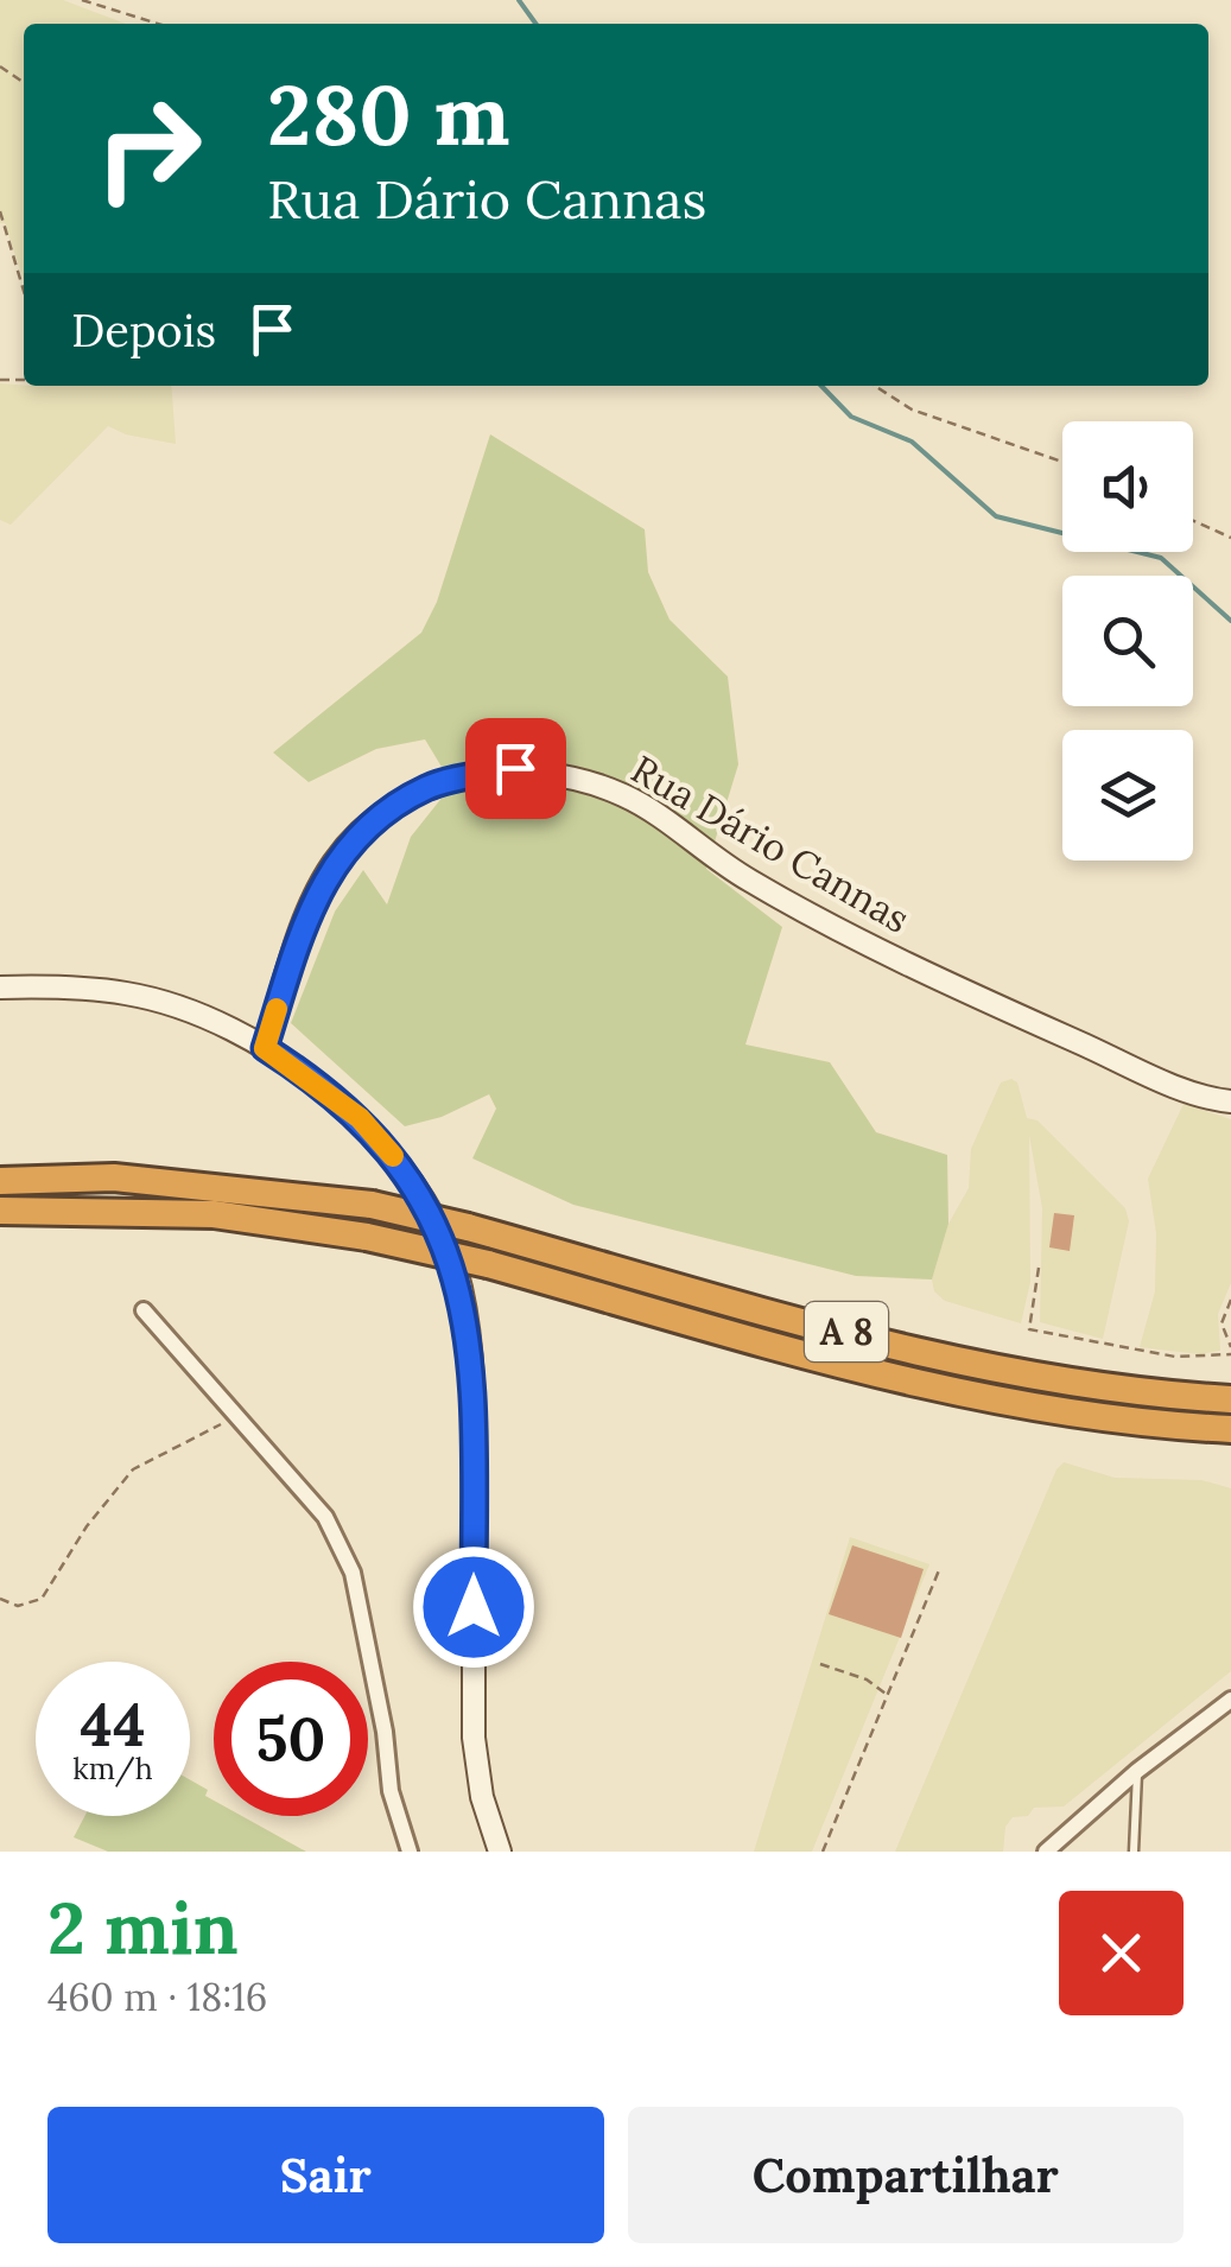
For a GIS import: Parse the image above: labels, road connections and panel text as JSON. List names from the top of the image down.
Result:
{
  "streets": {
    "highway": ["A 8"],
    "street": ["Rua Dário Cannas"]
  },
  "page": {
    "turn": ["280 m", "Rua Dário Cannas"],
    "then": "Depois",
    "speed": "44 km/h",
    "limit": "50",
    "heading": ["2 min", "460 m · 18:16"],
    "buttons": ["Sair", "Compartilhar"]
  }
}
